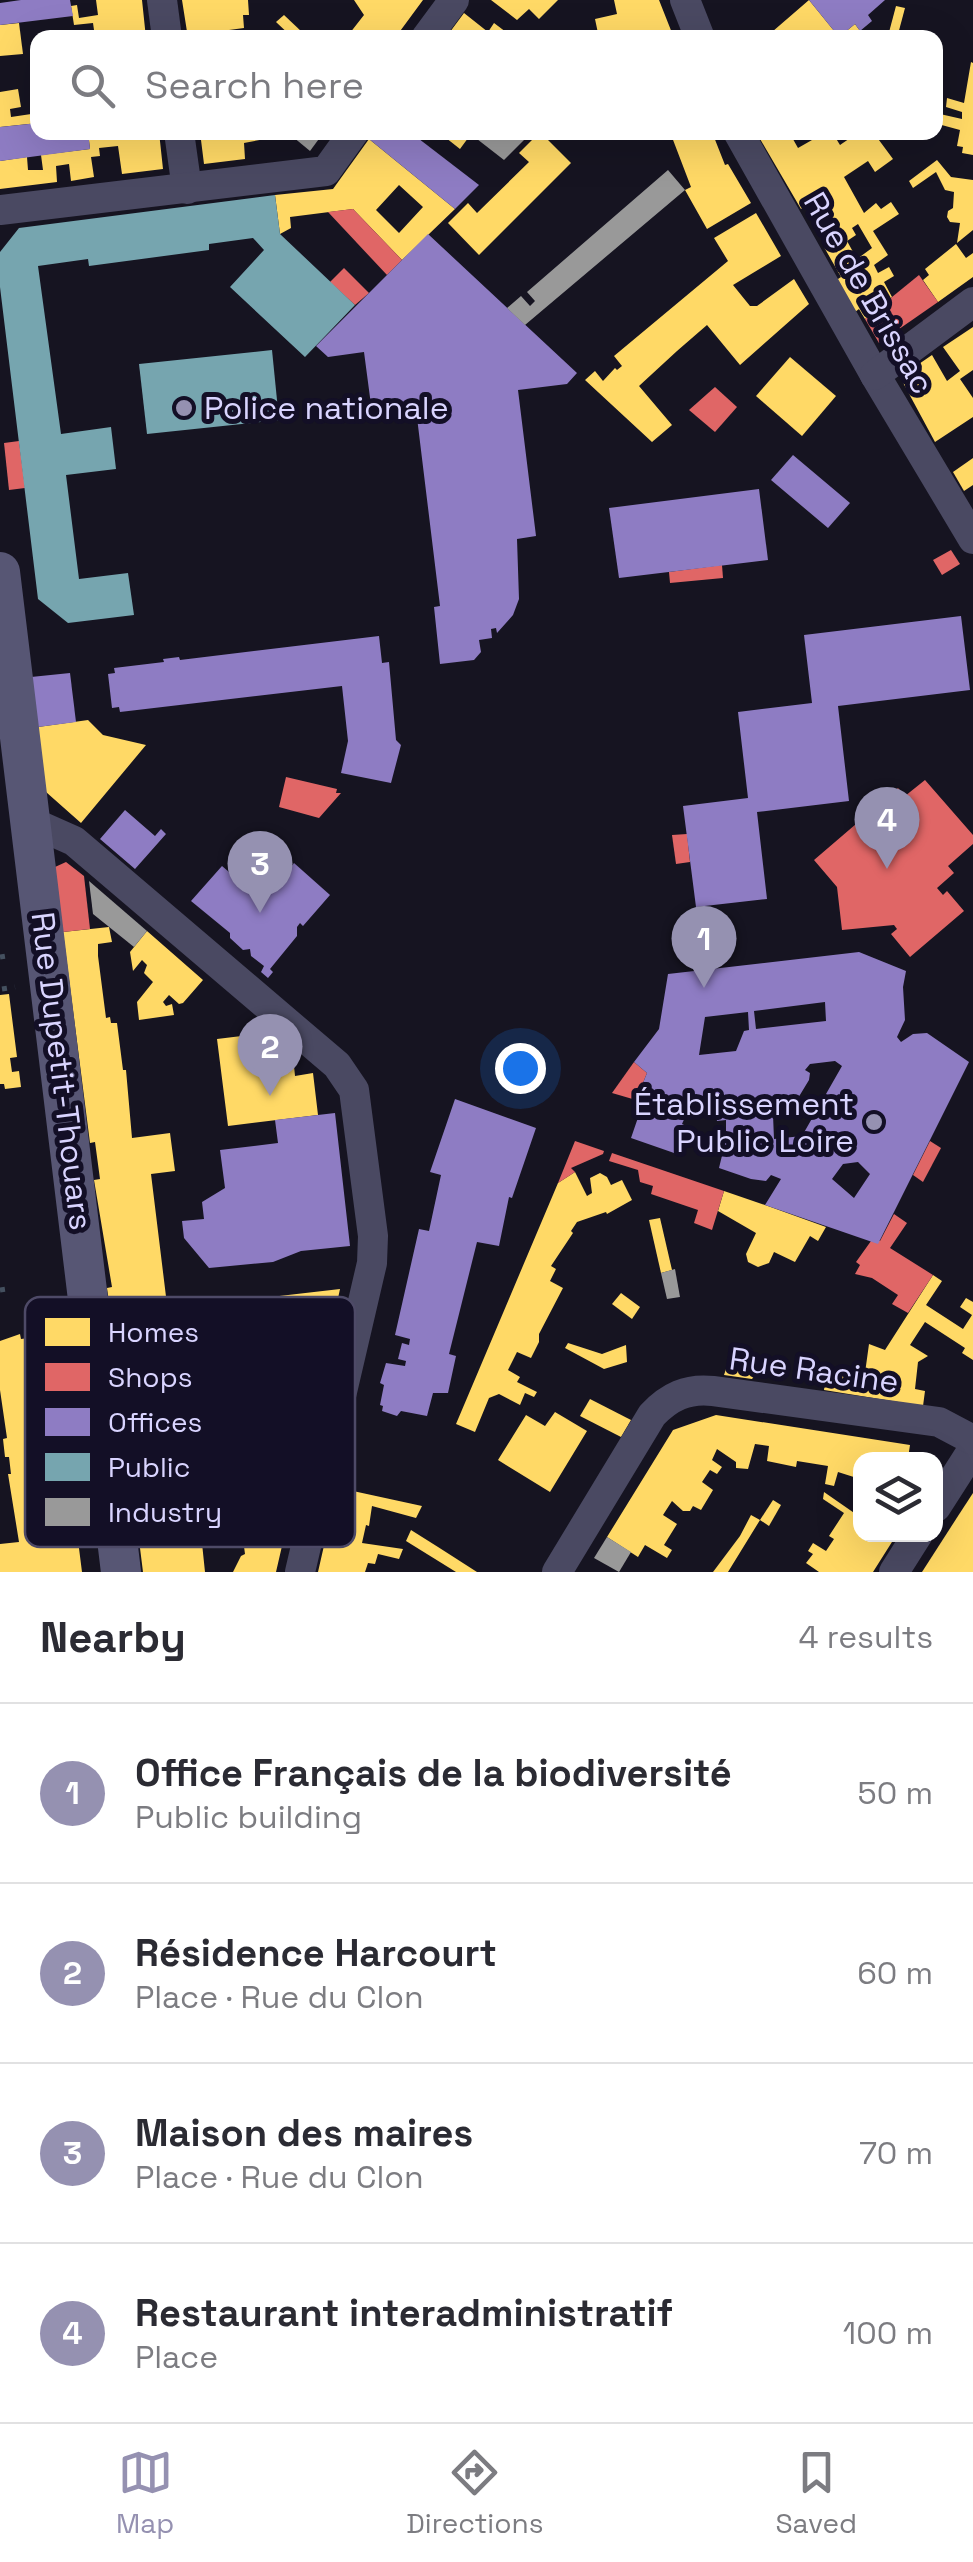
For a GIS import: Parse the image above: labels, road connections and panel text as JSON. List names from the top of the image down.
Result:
{
  "streets": {
    "street": ["Rue de Brissac", "Rue Dupetit-Thouars", "Rue Racine"]
  },
  "places": ["Police nationale", "Établissement Public Loire"],
  "legend": [
    "Homes",
    "Shops",
    "Offices",
    "Public",
    "Industry"
  ],
  "page": {
    "search": "Search here",
    "pins": [
      "4",
      "3",
      "1",
      "2"
    ],
    "heading": ["Nearby", "4 results"],
    "list": [
      {
        "mark": "1",
        "name": "Office Français de la biodiversité",
        "note": "Public building",
        "value": "50 m"
      },
      {
        "mark": "2",
        "name": "Résidence Harcourt",
        "note": "Place · Rue du Clon",
        "value": "60 m"
      },
      {
        "mark": "3",
        "name": "Maison des maires",
        "note": "Place · Rue du Clon",
        "value": "70 m"
      },
      {
        "mark": "4",
        "name": "Restaurant interadministratif",
        "note": "Place",
        "value": "100 m"
      }
    ],
    "nav": ["Map", "Directions", "Saved"]
  }
}
